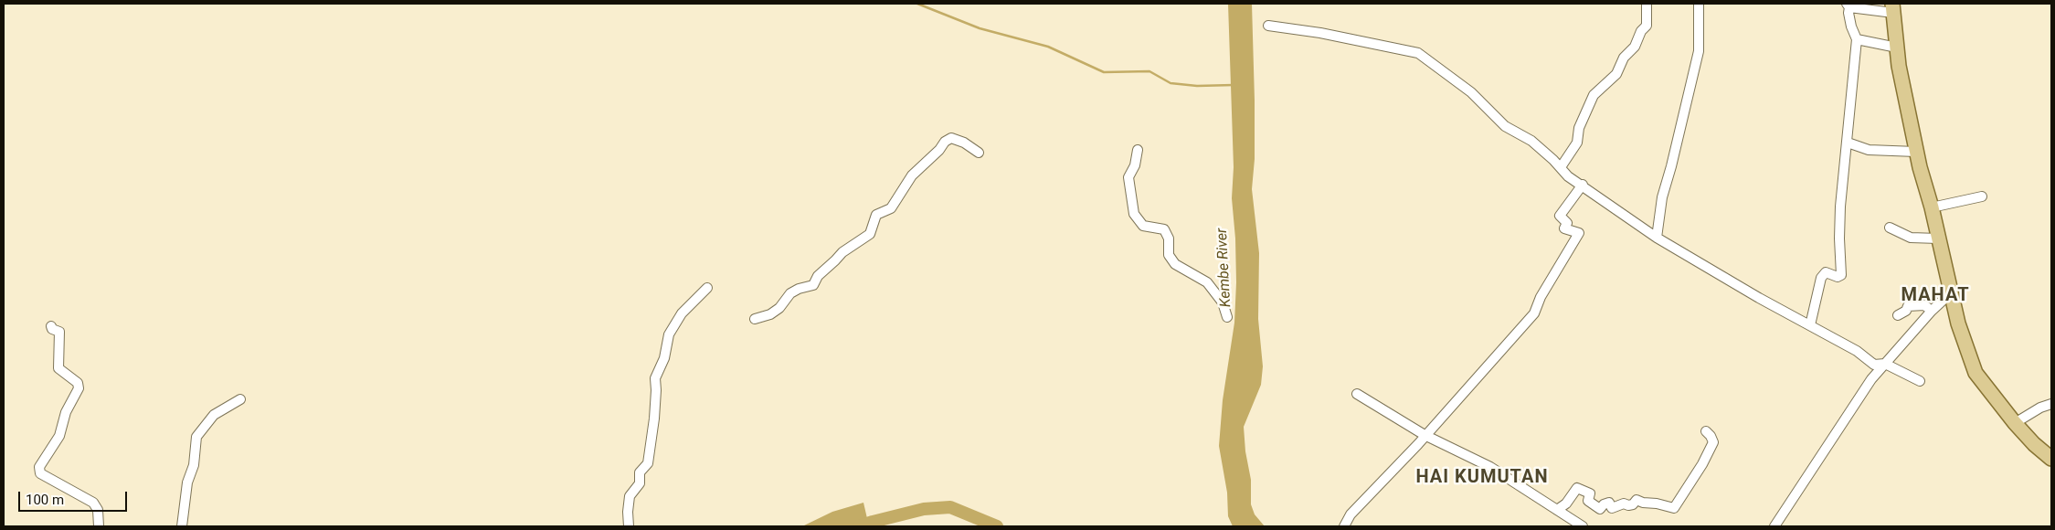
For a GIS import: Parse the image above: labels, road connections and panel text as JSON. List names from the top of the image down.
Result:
{
  "districts": ["MAHAT", "HAI KUMUTAN"],
  "water": ["Kembe River"],
  "scale_bar": "100 m"
}
